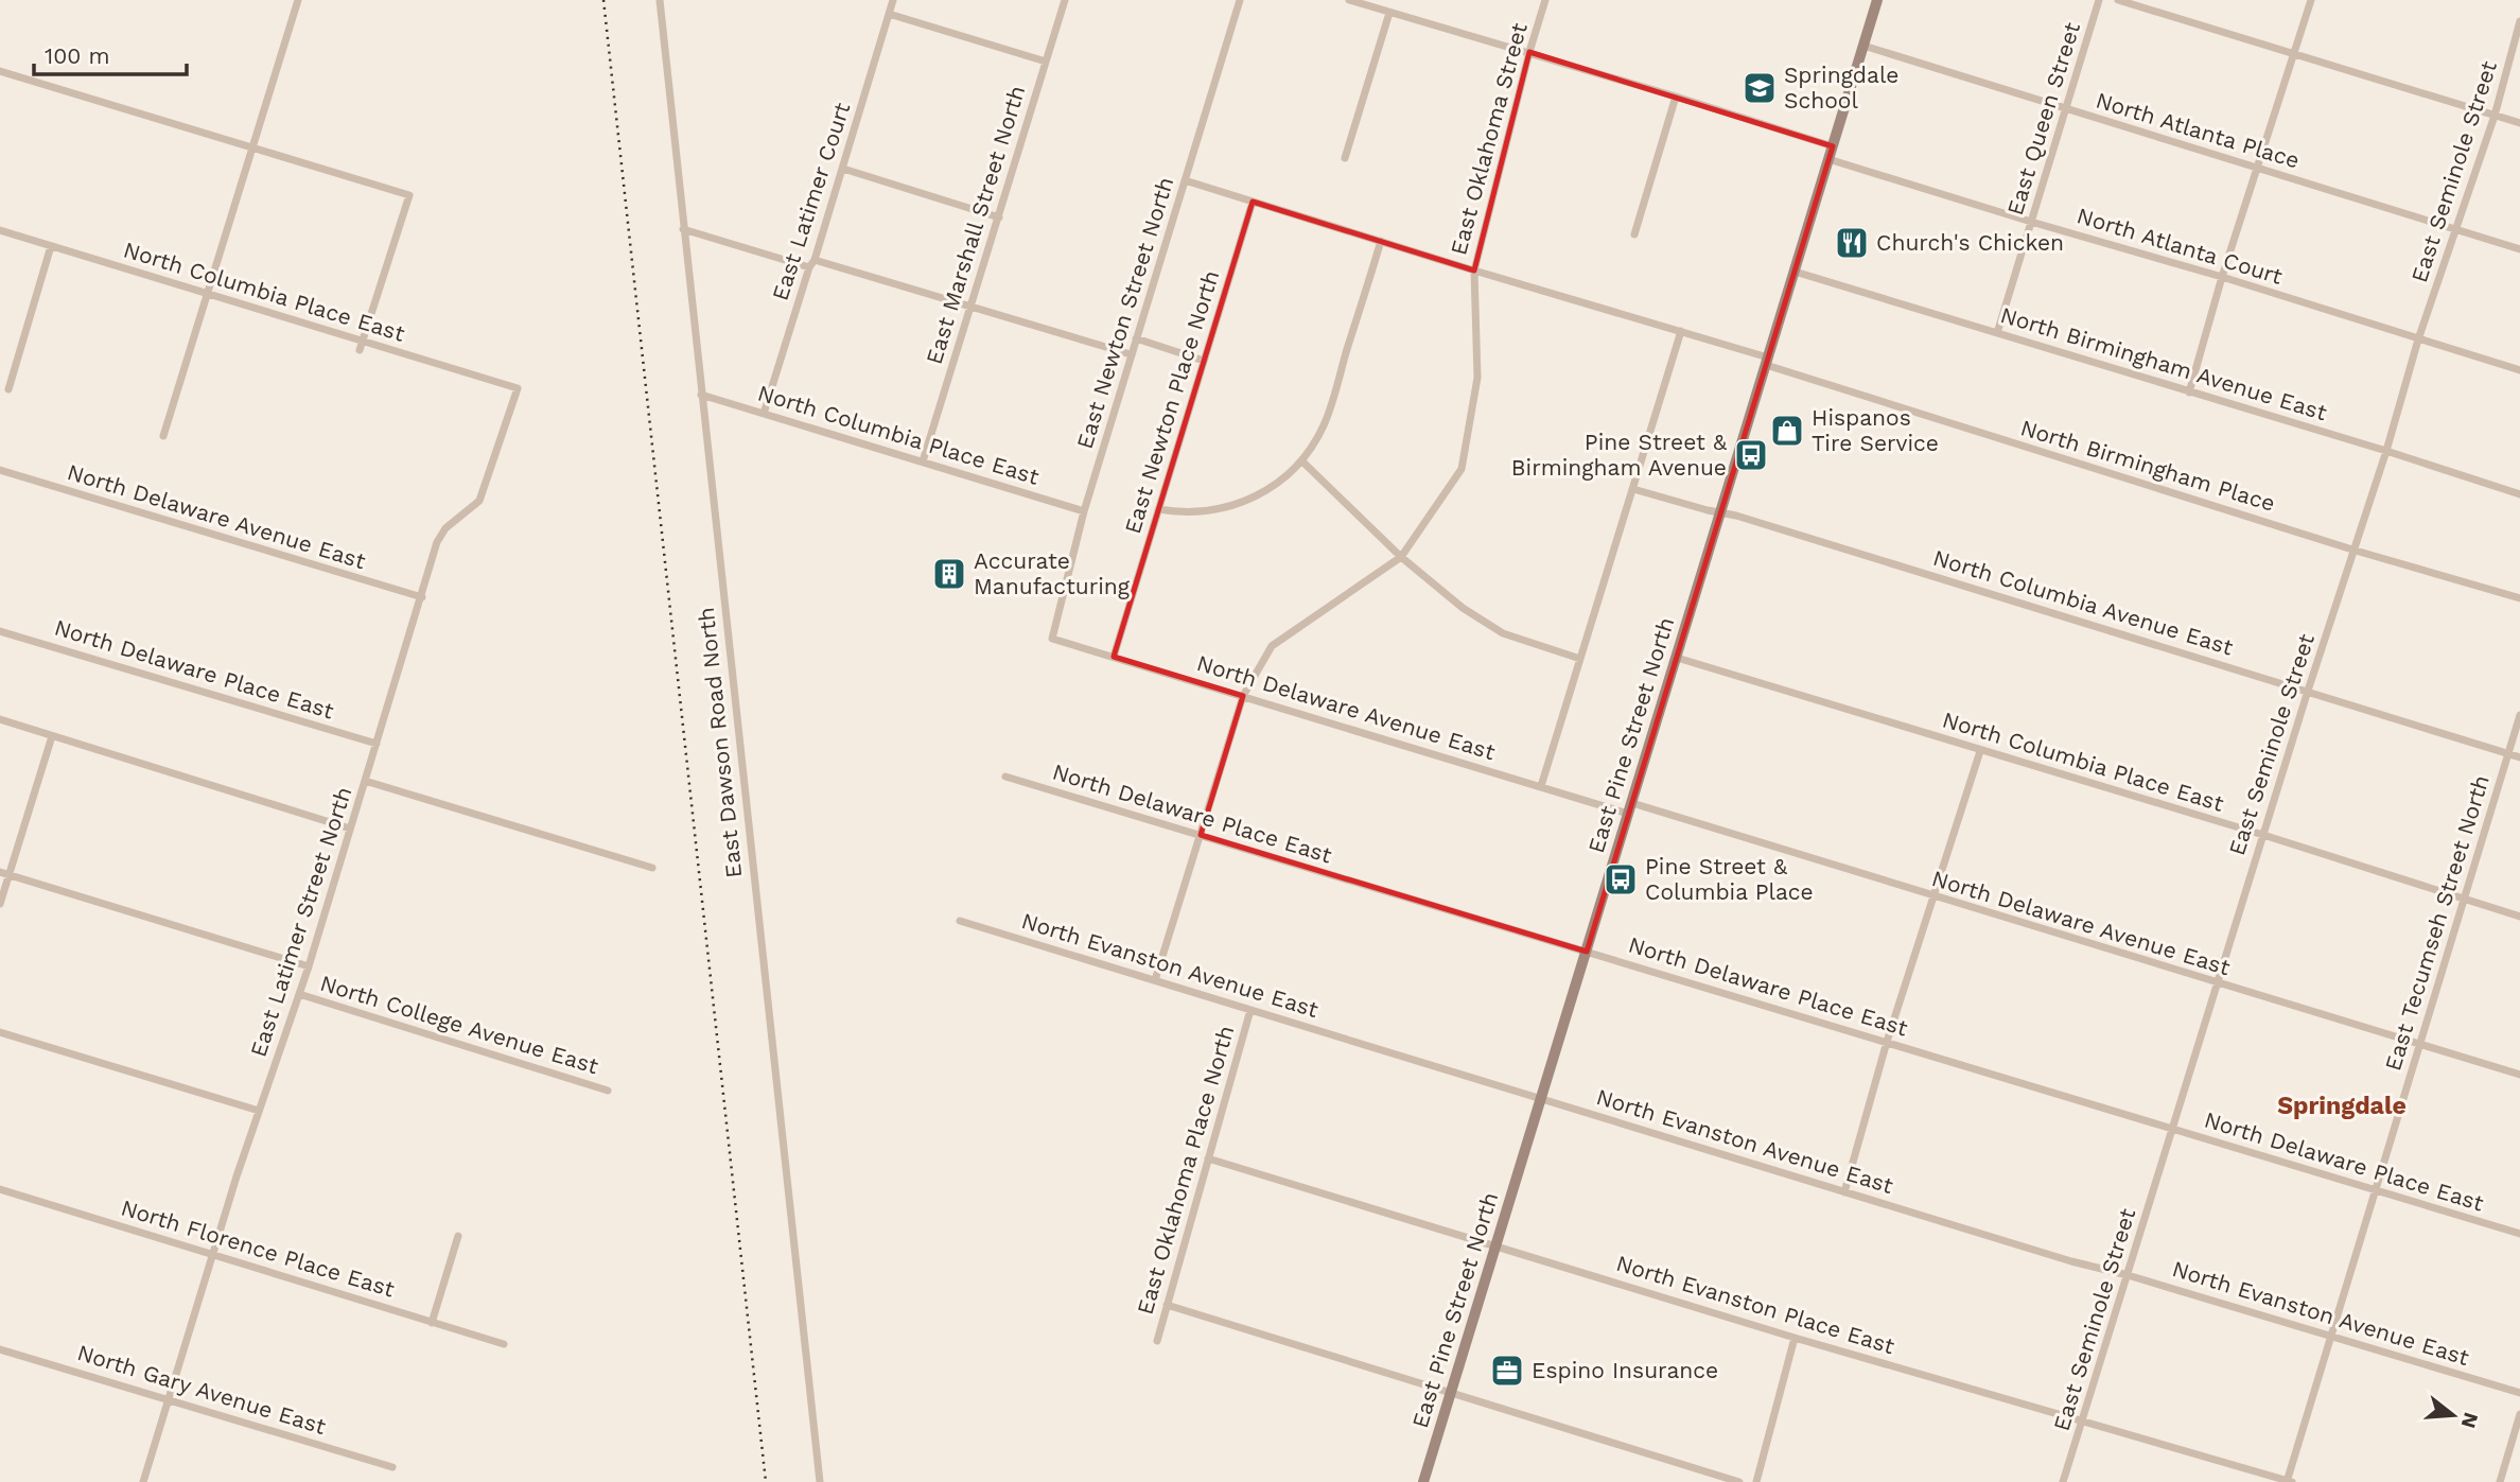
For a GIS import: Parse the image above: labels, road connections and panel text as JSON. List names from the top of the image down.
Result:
{
  "streets": {
    "main road": ["East Pine Street North"],
    "street": [
      "East Queen Street",
      "North Atlanta Place",
      "East Oklahoma Street",
      "East Seminole Street",
      "East Latimer Court",
      "East Marshall Street North",
      "North Atlanta Court",
      "North Columbia Place East",
      "East Newton Street North",
      "North Birmingham Avenue East",
      "East Newton Place North",
      "North Birmingham Place",
      "North Delaware Avenue East",
      "North Columbia Avenue East",
      "North Delaware Place East",
      "East Dawson Road North",
      "East Latimer Street North",
      "East Tecumseh Street North",
      "North Evanston Avenue East",
      "North College Avenue East",
      "East Oklahoma Place North",
      "North Florence Place East",
      "North Evanston Place East",
      "North Gary Avenue East"
    ]
  },
  "crossings": [
    ["East Queen Street", "North Atlanta Place"],
    ["East Queen Street", "North Atlanta Court"],
    ["East Queen Street", "North Birmingham Avenue East"],
    ["North Atlanta Place", "East Seminole Street"],
    ["North Atlanta Place", "East Pine Street North"],
    ["East Oklahoma Street", "North Birmingham Place"],
    ["East Oklahoma Street", "North Delaware Avenue East"],
    ["East Oklahoma Street", "North Delaware Place East"],
    ["East Oklahoma Street", "North Evanston Avenue East"],
    ["East Seminole Street", "North Atlanta Court"],
    ["East Seminole Street", "North Columbia Place East"],
    ["East Seminole Street", "North Birmingham Avenue East"],
    ["East Seminole Street", "North Birmingham Place"],
    ["East Seminole Street", "North Delaware Avenue East"],
    ["East Seminole Street", "North Columbia Avenue East"],
    ["East Seminole Street", "North Delaware Place East"],
    ["East Seminole Street", "North Evanston Avenue East"],
    ["East Seminole Street", "North Evanston Place East"],
    ["East Latimer Court", "North Columbia Place East"],
    ["East Marshall Street North", "North Columbia Place East"],
    ["North Atlanta Court", "East Pine Street North"],
    ["North Columbia Place East", "East Newton Street North"],
    ["North Columbia Place East", "East Pine Street North"],
    ["North Columbia Place East", "East Dawson Road North"],
    ["North Columbia Place East", "East Latimer Street North"],
    ["North Columbia Place East", "East Tecumseh Street North"],
    ["East Newton Street North", "North Birmingham Place"],
    ["East Newton Street North", "North Delaware Avenue East"],
    ["North Birmingham Avenue East", "East Pine Street North"],
    ["East Newton Place North", "North Birmingham Place"],
    ["East Newton Place North", "North Delaware Avenue East"],
    ["North Birmingham Place", "East Pine Street North"],
    ["North Delaware Avenue East", "East Pine Street North"],
    ["North Delaware Avenue East", "East Latimer Street North"],
    ["North Delaware Avenue East", "East Tecumseh Street North"],
    ["North Columbia Avenue East", "East Pine Street North"],
    ["North Columbia Avenue East", "East Tecumseh Street North"],
    ["North Delaware Place East", "East Pine Street North"],
    ["North Delaware Place East", "East Latimer Street North"],
    ["North Delaware Place East", "East Tecumseh Street North"],
    ["East Pine Street North", "North Evanston Avenue East"],
    ["East Pine Street North", "North Evanston Place East"],
    ["East Latimer Street North", "North College Avenue East"],
    ["East Latimer Street North", "North Florence Place East"],
    ["East Latimer Street North", "North Gary Avenue East"],
    ["East Tecumseh Street North", "North Evanston Avenue East"],
    ["East Tecumseh Street North", "North Evanston Place East"],
    ["North Evanston Avenue East", "East Oklahoma Place North"],
    ["East Oklahoma Place North", "North Evanston Place East"]
  ],
  "districts": ["Springdale"],
  "places": {
    "school or university": ["Springdale School"],
    "restaurant": ["Church's Chicken"],
    "shop": ["Hispanos Tire Service"],
    "bus stop": ["Pine Street & Birmingham Avenue", "Pine Street & Columbia Place"],
    "building": ["Accurate Manufacturing"],
    "office": ["Espino Insurance"]
  },
  "scale_bar": "100 m",
  "north": "right"
}
